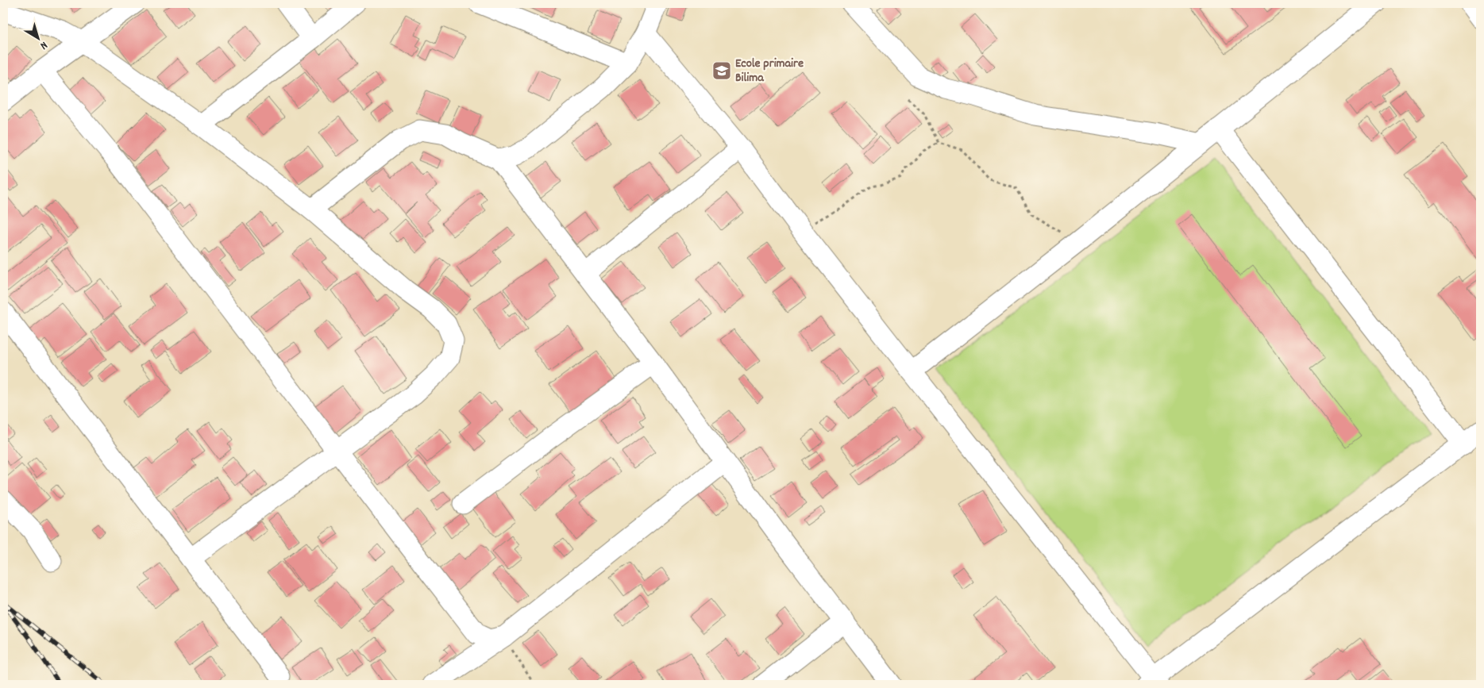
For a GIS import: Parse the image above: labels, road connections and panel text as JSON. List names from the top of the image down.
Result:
{
  "places": {
    "school or university": ["Ecole primaire Bilima"]
  },
  "north": "bottom right"
}
